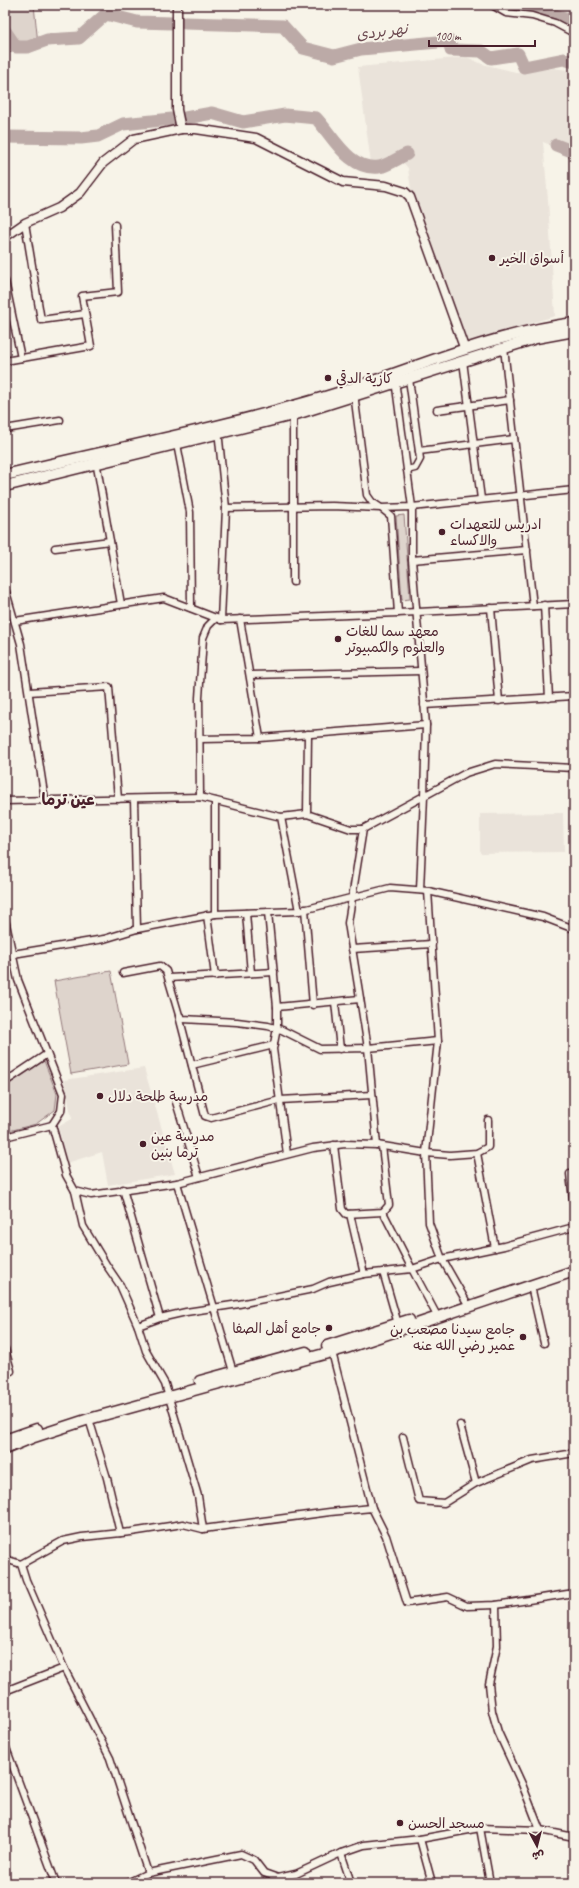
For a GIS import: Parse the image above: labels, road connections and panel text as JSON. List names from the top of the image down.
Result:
{
  "districts": ["عين ترما"],
  "water": ["نهر بردى"],
  "places": [
    "أسواق الخير",
    "كازية الدقي",
    "ادريس للتعهدات والاكساء",
    "معهد سما للغات والعلوم والكمبيوتر",
    "مدرسة طلحة دلال",
    "مدرسة عين ترما بنين",
    "جامع أهل الصفا",
    "جامع سيدنا مصعب بن عمير رضي الله عنه",
    "مسجد الحسن"
  ],
  "scale_bar": "100 m",
  "north": "bottom"
}
